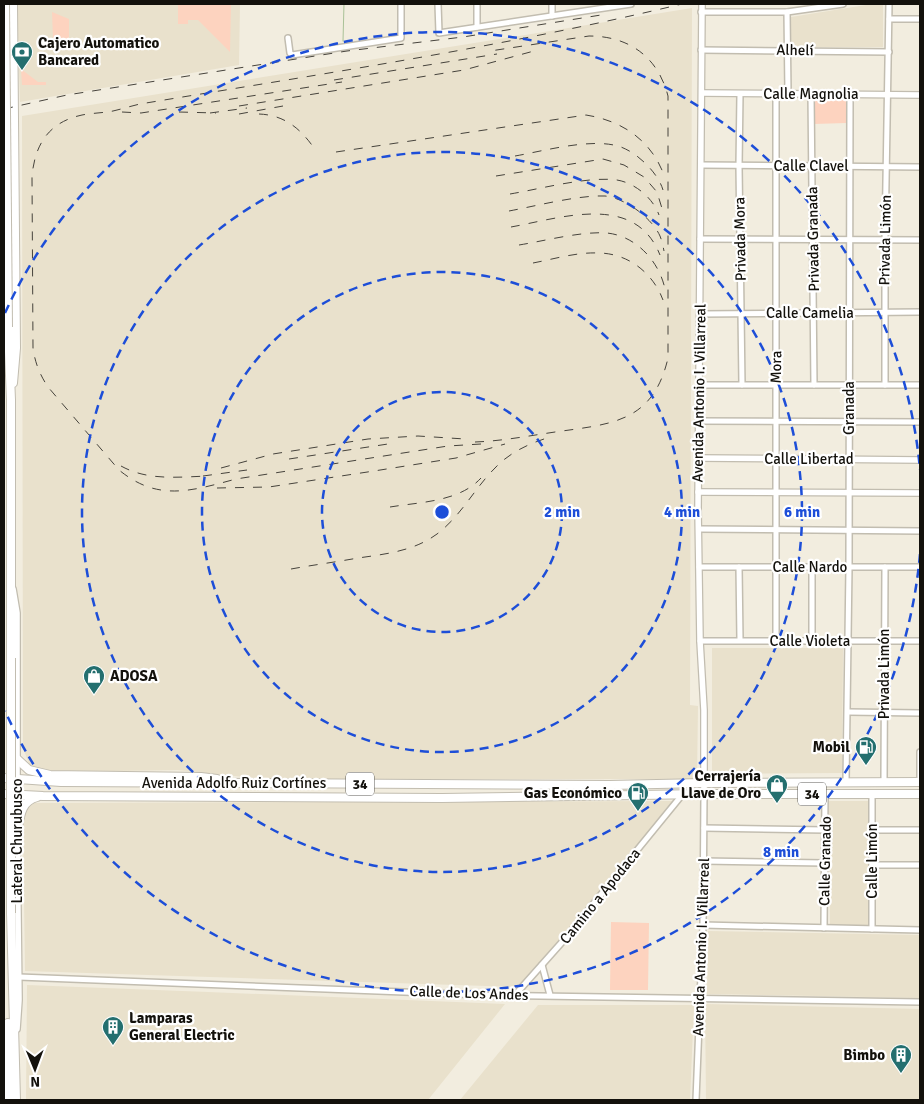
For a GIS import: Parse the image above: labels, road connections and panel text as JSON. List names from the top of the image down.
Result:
{
  "streets": {
    "main road": ["Avenida Adolfo Ruiz Cortínes", "34"],
    "street": [
      "Alhelí",
      "Calle Magnolia",
      "Calle Clavel",
      "Privada Mora",
      "Privada Granada",
      "Privada Limón",
      "Calle Camelia",
      "Mora",
      "Avenida Antonio I. Villarreal",
      "Granada",
      "Calle Libertad",
      "Calle Nardo",
      "Calle Violeta",
      "Lateral Churubusco",
      "Calle Granado",
      "Calle Limón",
      "Camino a Apodaca",
      "Calle de Los Andes"
    ]
  },
  "crossings": [
    ["Alhelí", "Privada Limón"],
    ["Alhelí", "Avenida Antonio I. Villarreal"],
    ["Calle Magnolia", "Privada Mora"],
    ["Calle Magnolia", "Privada Granada"],
    ["Calle Magnolia", "Privada Limón"],
    ["Calle Magnolia", "Mora"],
    ["Calle Magnolia", "Avenida Antonio I. Villarreal"],
    ["Calle Magnolia", "Granada"],
    ["Calle Clavel", "Privada Mora"],
    ["Calle Clavel", "Privada Granada"],
    ["Calle Clavel", "Privada Limón"],
    ["Calle Clavel", "Mora"],
    ["Calle Clavel", "Avenida Antonio I. Villarreal"],
    ["Calle Clavel", "Granada"],
    ["Privada Mora", "Calle Camelia"],
    ["Privada Granada", "Calle Camelia"],
    ["Privada Limón", "Calle Camelia"],
    ["Privada Limón", "Calle Nardo"],
    ["Privada Limón", "Calle Violeta"],
    ["Privada Limón", "34"],
    ["Calle Camelia", "Mora"],
    ["Calle Camelia", "Avenida Antonio I. Villarreal"],
    ["Calle Camelia", "Granada"],
    ["Mora", "Calle Libertad"],
    ["Mora", "Calle Nardo"],
    ["Mora", "Calle Violeta"],
    ["Avenida Antonio I. Villarreal", "Calle Libertad"],
    ["Avenida Antonio I. Villarreal", "Calle Nardo"],
    ["Avenida Antonio I. Villarreal", "Calle Violeta"],
    ["Avenida Antonio I. Villarreal", "Avenida Adolfo Ruiz Cortínes"],
    ["Avenida Antonio I. Villarreal", "34"],
    ["Avenida Antonio I. Villarreal", "Calle de Los Andes"],
    ["Granada", "Calle Libertad"],
    ["Granada", "Calle Nardo"],
    ["Granada", "Calle Violeta"],
    ["Granada", "34"],
    ["Avenida Adolfo Ruiz Cortínes", "34"],
    ["Avenida Adolfo Ruiz Cortínes", "Lateral Churubusco"],
    ["Avenida Adolfo Ruiz Cortínes", "Camino a Apodaca"],
    ["34", "Calle Granado"],
    ["34", "Calle Limón"],
    ["34", "Camino a Apodaca"],
    ["Lateral Churubusco", "Calle de Los Andes"],
    ["Camino a Apodaca", "Calle de Los Andes"]
  ],
  "places": {
    "bank": ["Cajero Automatico Bancared"],
    "shop": ["ADOSA", "Cerrajería Llave de Oro"],
    "fuel station": ["Mobil", "Gas Económico"],
    "building": ["Lamparas General Electric", "Bimbo"]
  },
  "north": "bottom",
  "rings": [
    "2 min",
    "4 min",
    "6 min",
    "8 min"
  ]
}
